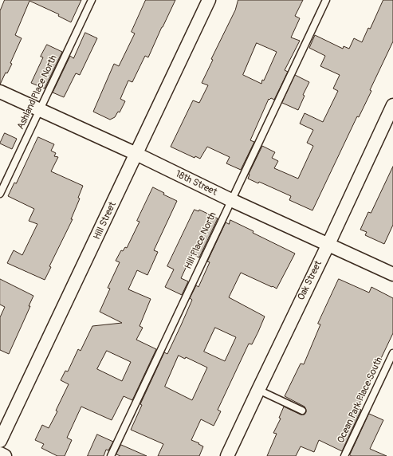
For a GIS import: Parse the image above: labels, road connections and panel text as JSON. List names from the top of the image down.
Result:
{
  "streets": {
    "street": ["18th Street", "Hill Street", "Oak Street"],
    "lane": ["Ashland Place North", "Hill Place North", "Ocean Park Place South"]
  },
  "crossings": [
    ["Ashland Place North", "18th Street"],
    ["18th Street", "Hill Street"],
    ["18th Street", "Hill Place North"],
    ["18th Street", "Oak Street"]
  ]
}
